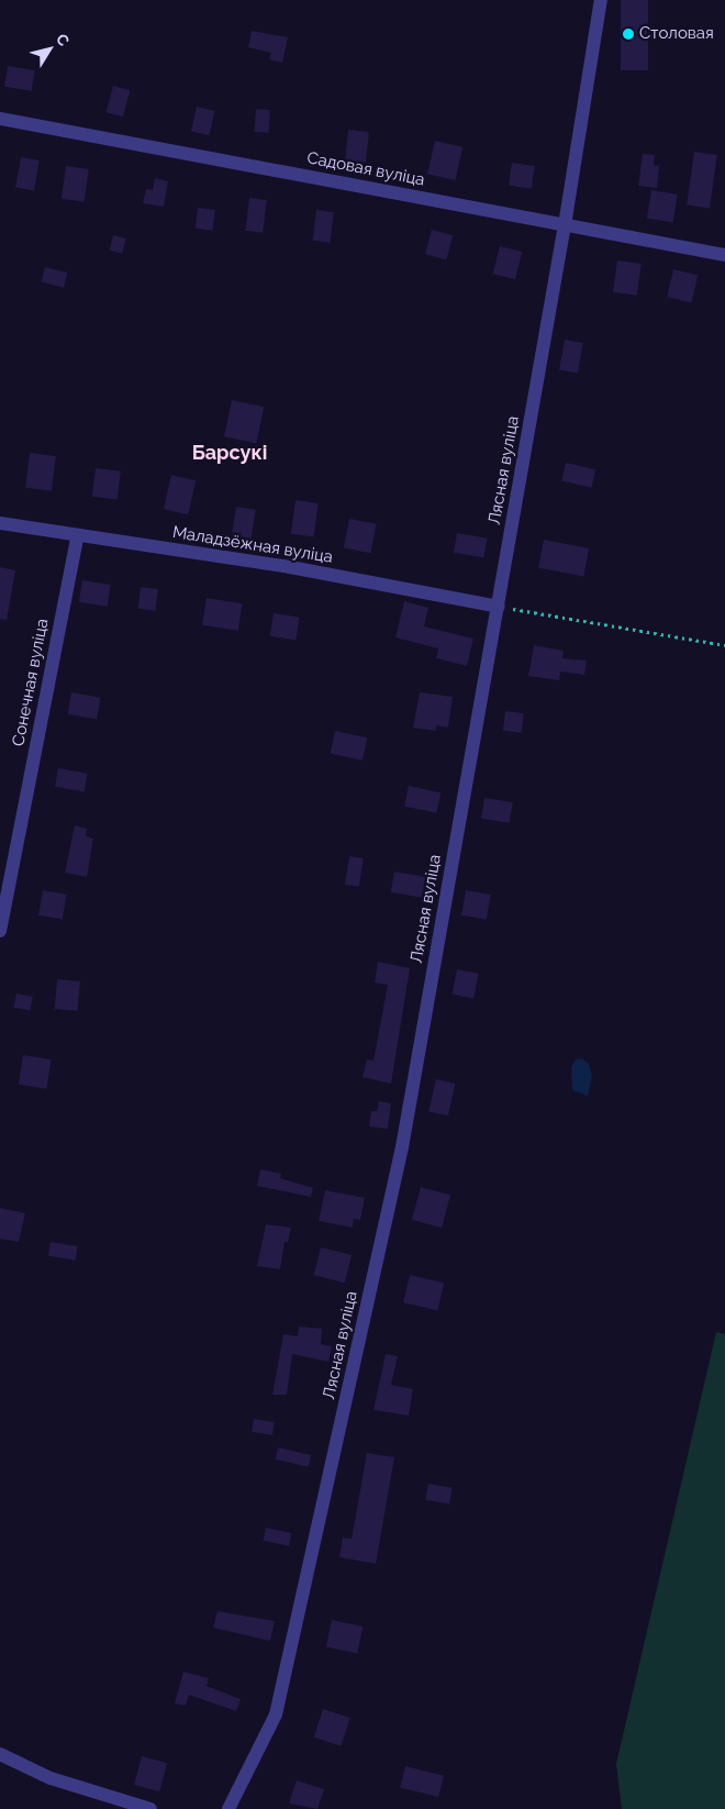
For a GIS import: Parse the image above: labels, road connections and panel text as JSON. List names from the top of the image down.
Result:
{
  "streets": {
    "street": [
      "Садовая вуліца",
      "Лясная вуліца",
      "Маладзёжная вуліца",
      "Сонечная вуліца"
    ]
  },
  "crossings": [
    ["Садовая вуліца", "Лясная вуліца"],
    ["Лясная вуліца", "Маладзёжная вуліца"],
    ["Маладзёжная вуліца", "Сонечная вуліца"]
  ],
  "districts": ["Барсукі"],
  "places": ["Столовая"],
  "north": "top right"
}
